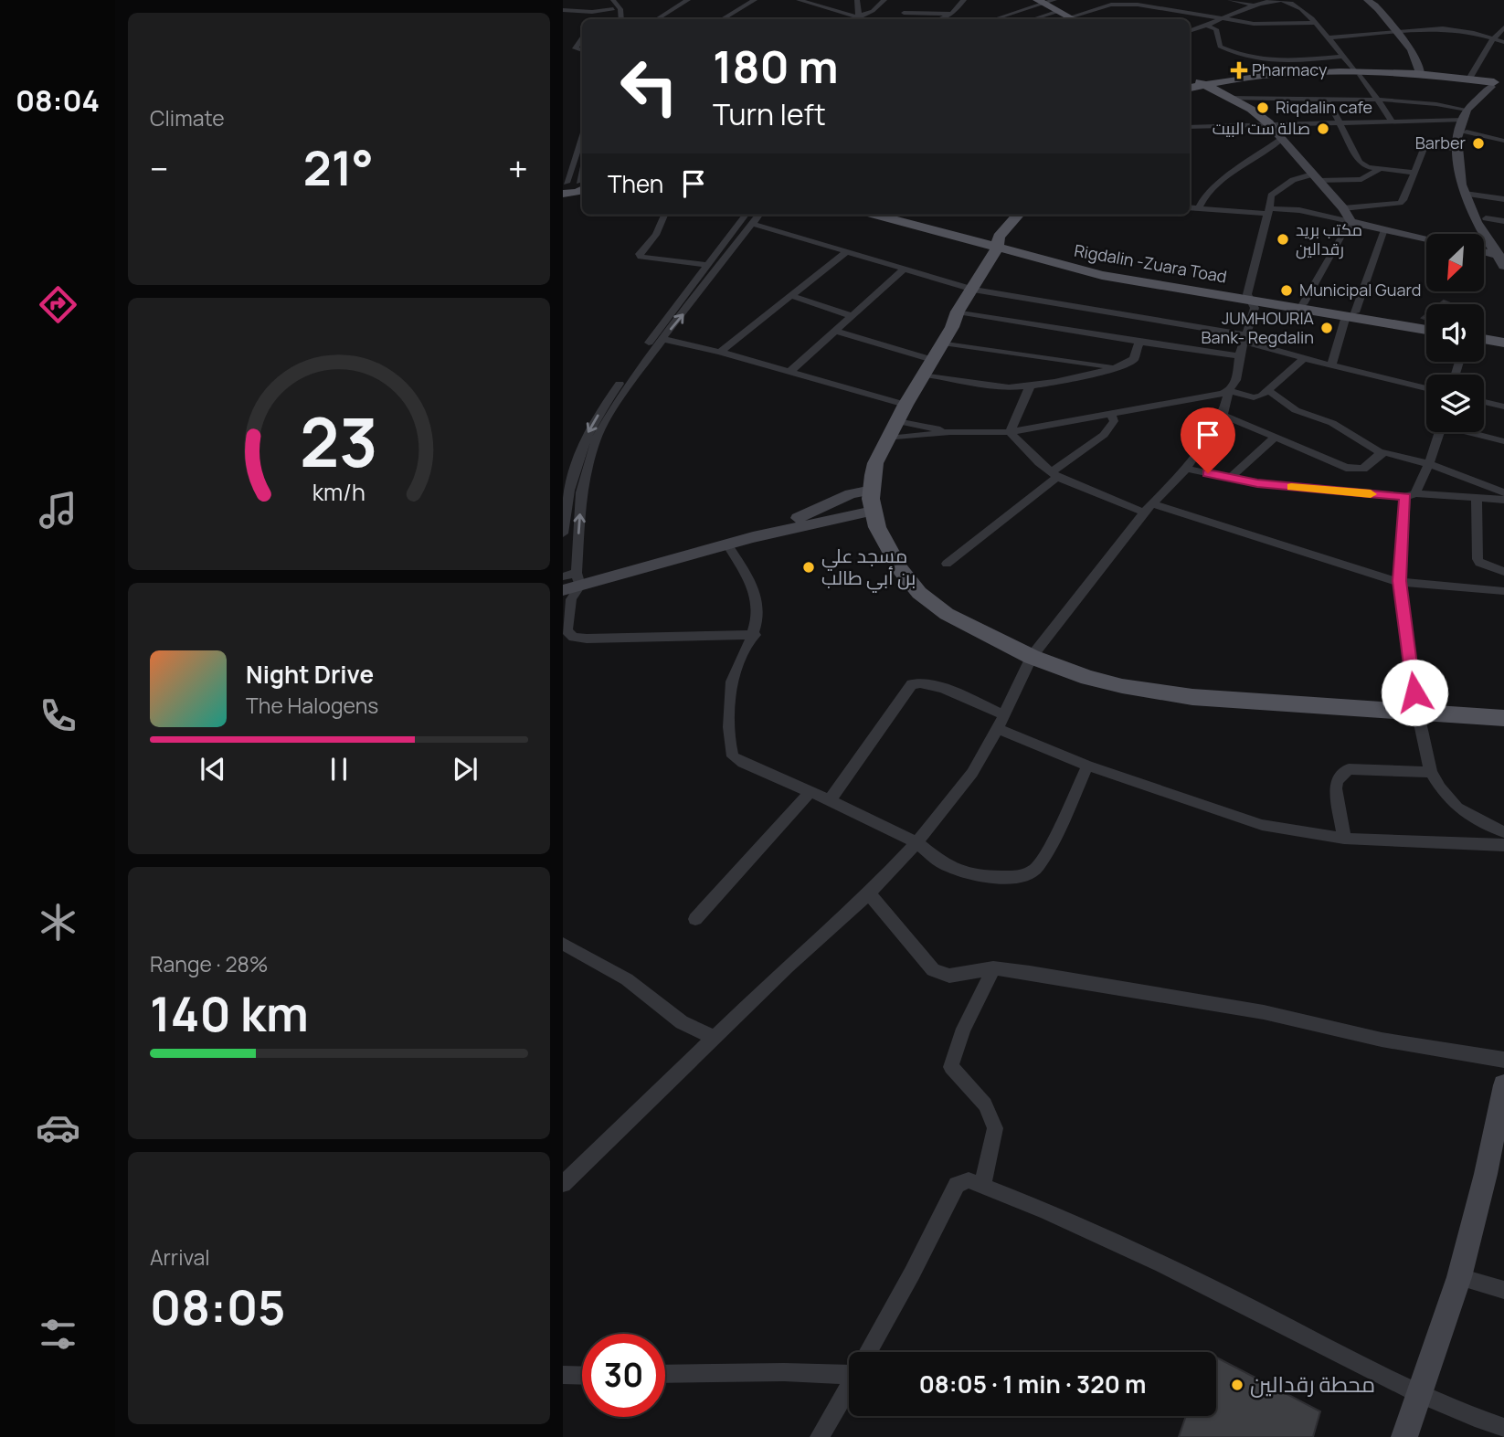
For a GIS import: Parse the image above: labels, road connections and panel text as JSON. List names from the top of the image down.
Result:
{
  "streets": {
    "main road": ["Rigdalin -Zuara Toad"]
  },
  "places": {
    "health": ["Pharmacy"],
    "other": [
      "Riqdalin cafe",
      "صالة ست البيت",
      "Barber",
      "مكتب بريد رقدالين",
      "Municipal Guard",
      "JUMHOURIA Bank- Regdalin",
      "مسجد علي بن أبي طالب",
      "محطة رقدالين"
    ]
  },
  "north": "bottom left",
  "page": {
    "tabs": "08:04",
    "tile": [
      "Climate",
      ["Range · 28%", "140 km"],
      ["Arrival", "08:05"]
    ],
    "turn": ["180 m", "Turn left"],
    "heat": ["−", "21°", "+"],
    "then": "Then",
    "song": ["Night Drive", "The Halogens"],
    "limit": "30",
    "trip": "08:05 · 1 min · 320 m",
    "gauge": ["23", "km/h"]
  }
}
